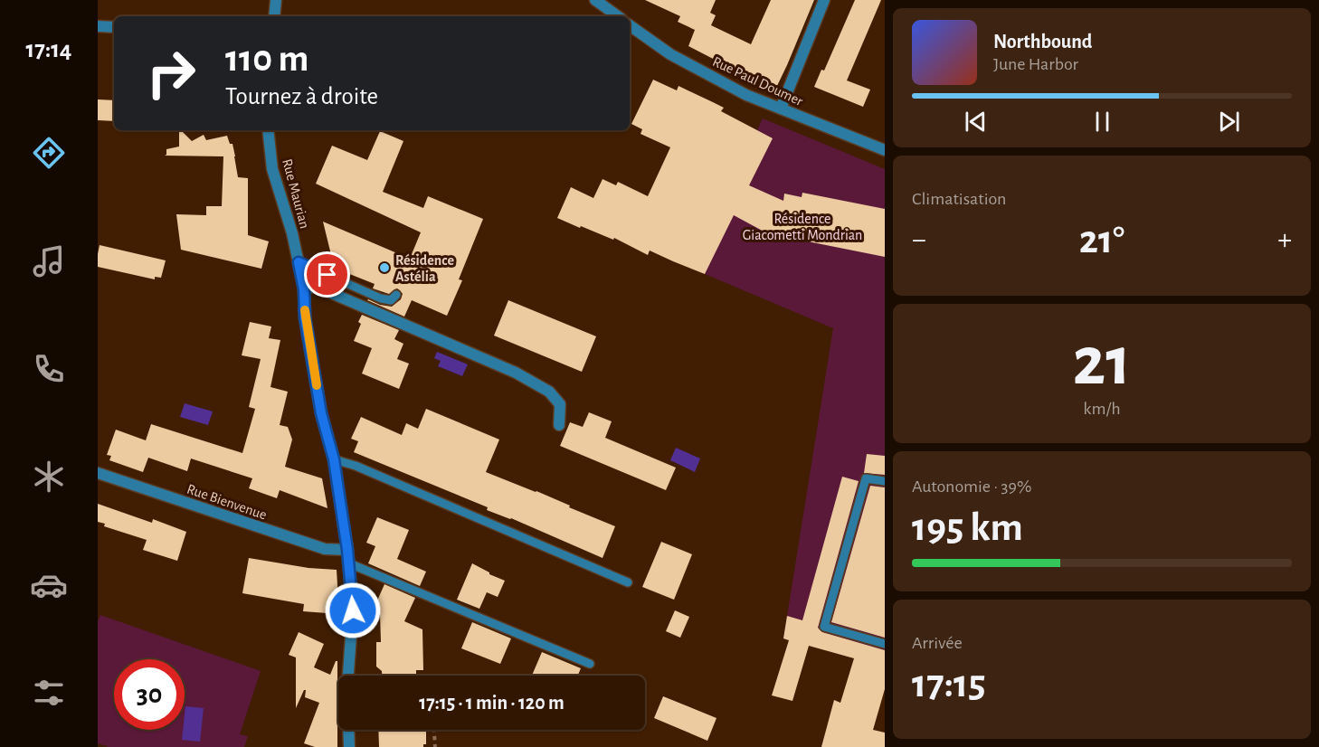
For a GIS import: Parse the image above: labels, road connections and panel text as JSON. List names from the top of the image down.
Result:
{
  "streets": {
    "street": ["Rue Paul Doumer", "Rue Maurian", "Rue Bienvenue"]
  },
  "crossings": [
    ["Rue Maurian", "Rue Bienvenue"]
  ],
  "parks": ["Résidence Giacometti Mondrian"],
  "places": ["Résidence Astélia"],
  "page": {
    "tabs": "17:14",
    "turn": ["110 m", "Tournez à droite"],
    "song": ["Northbound", "June Harbor"],
    "tile": [
      "Climatisation",
      ["21", "km/h"],
      ["Autonomie · 39%", "195 km"],
      ["Arrivée", "17:15"]
    ],
    "heat": ["−", "21°", "+"],
    "limit": "30",
    "trip": "17:15 · 1 min · 120 m"
  }
}
